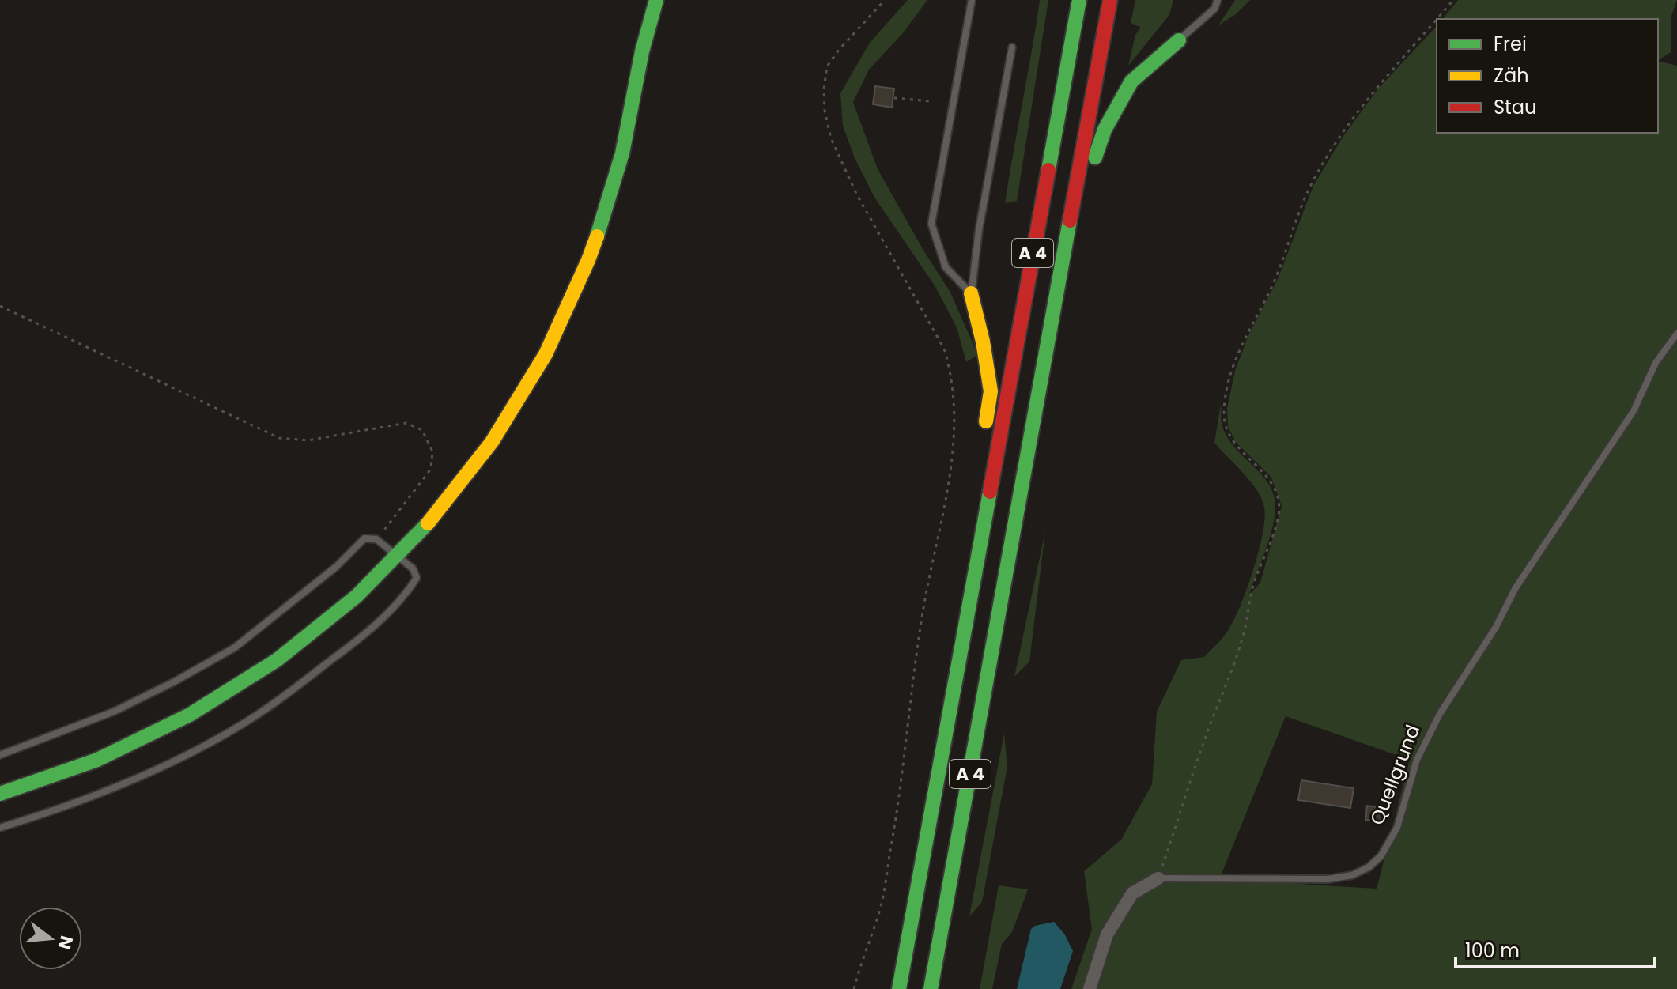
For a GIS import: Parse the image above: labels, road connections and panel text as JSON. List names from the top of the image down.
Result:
{
  "streets": {
    "main road": ["A 4"],
    "lane": ["Quellgrund"]
  },
  "legend": ["Frei", "Zäh", "Stau"],
  "scale_bar": "100 m",
  "north": "right"
}
